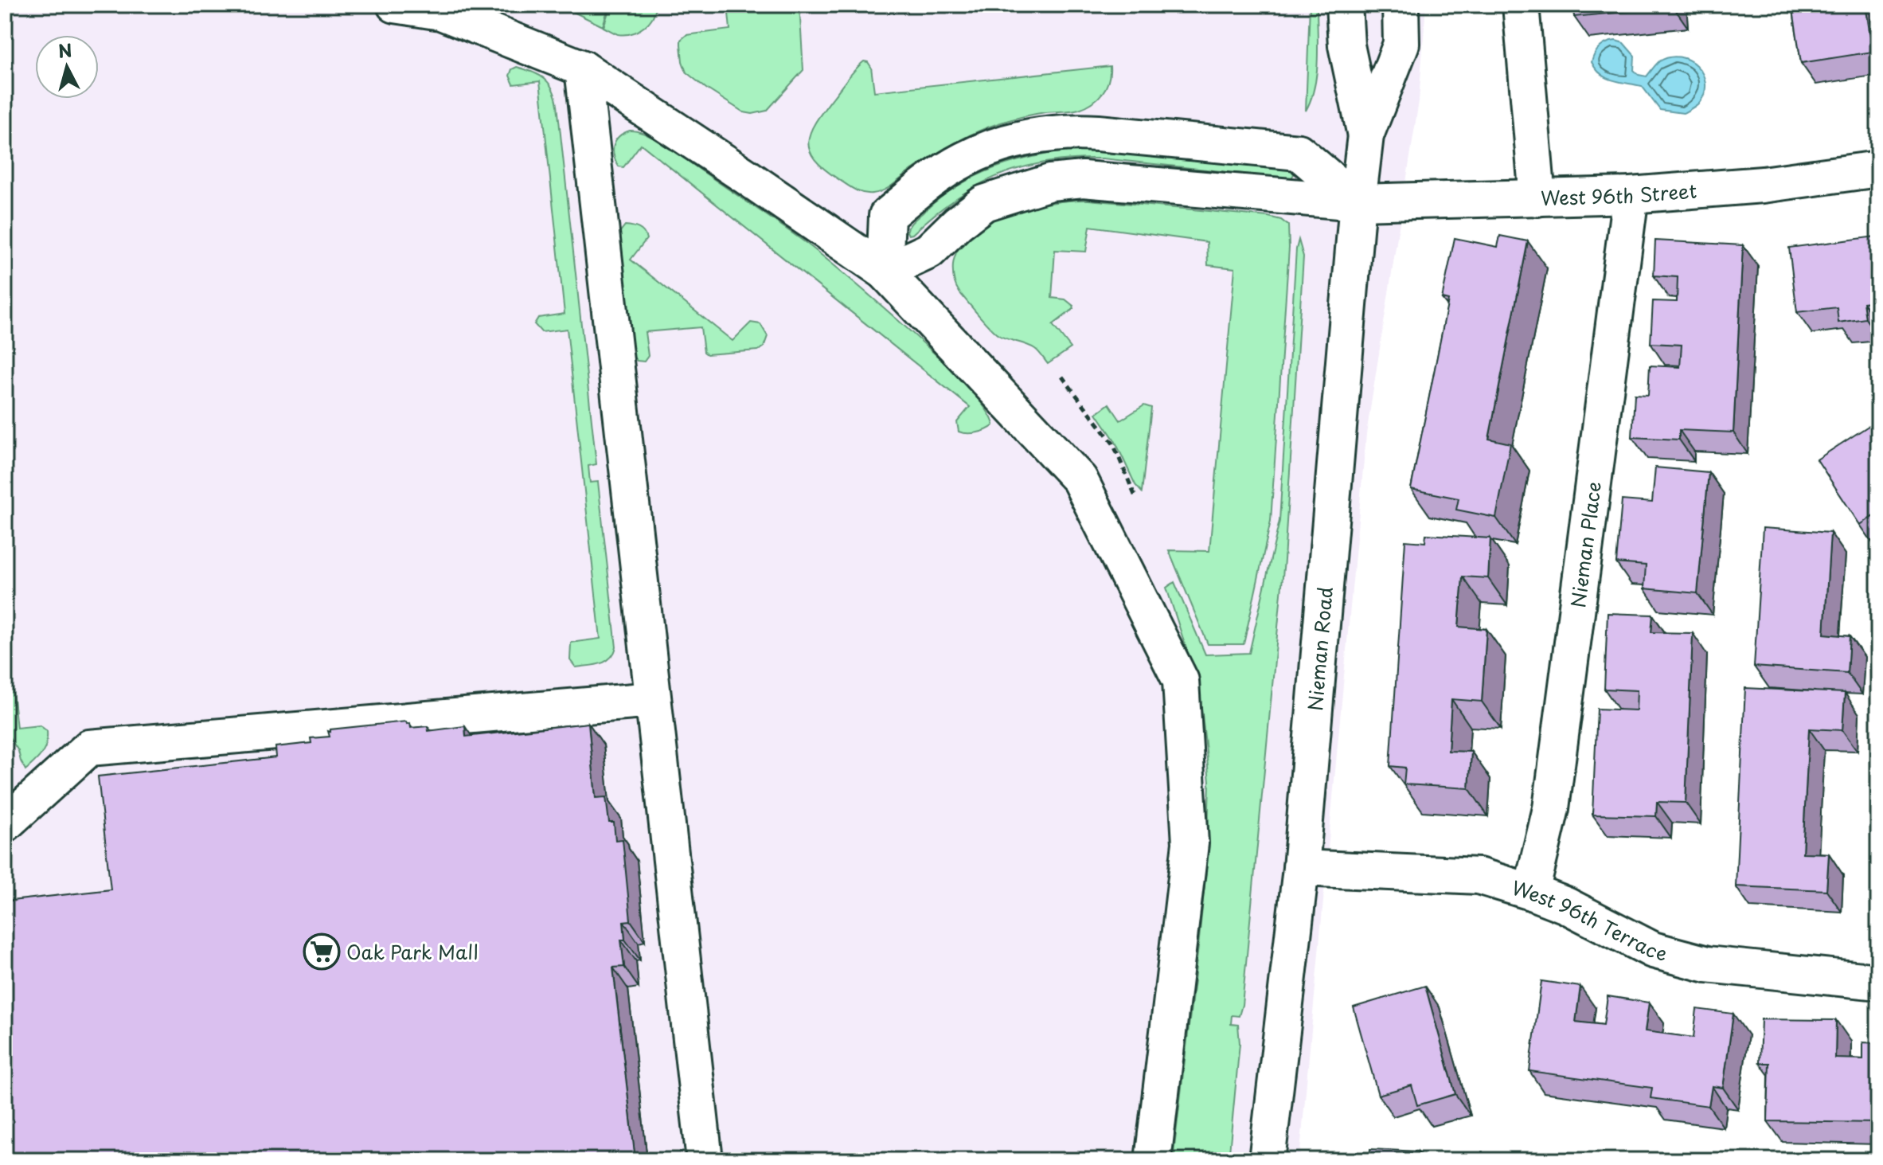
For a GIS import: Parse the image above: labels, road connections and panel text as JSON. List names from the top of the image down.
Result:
{
  "streets": {
    "street": [
      "West 96th Street",
      "Nieman Place",
      "Nieman Road",
      "West 96th Terrace"
    ]
  },
  "crossings": [
    ["West 96th Street", "Nieman Place"],
    ["West 96th Street", "Nieman Road"],
    ["Nieman Place", "West 96th Terrace"],
    ["Nieman Road", "West 96th Terrace"]
  ],
  "places": {
    "supermarket": ["Oak Park Mall"]
  },
  "north": "top"
}
